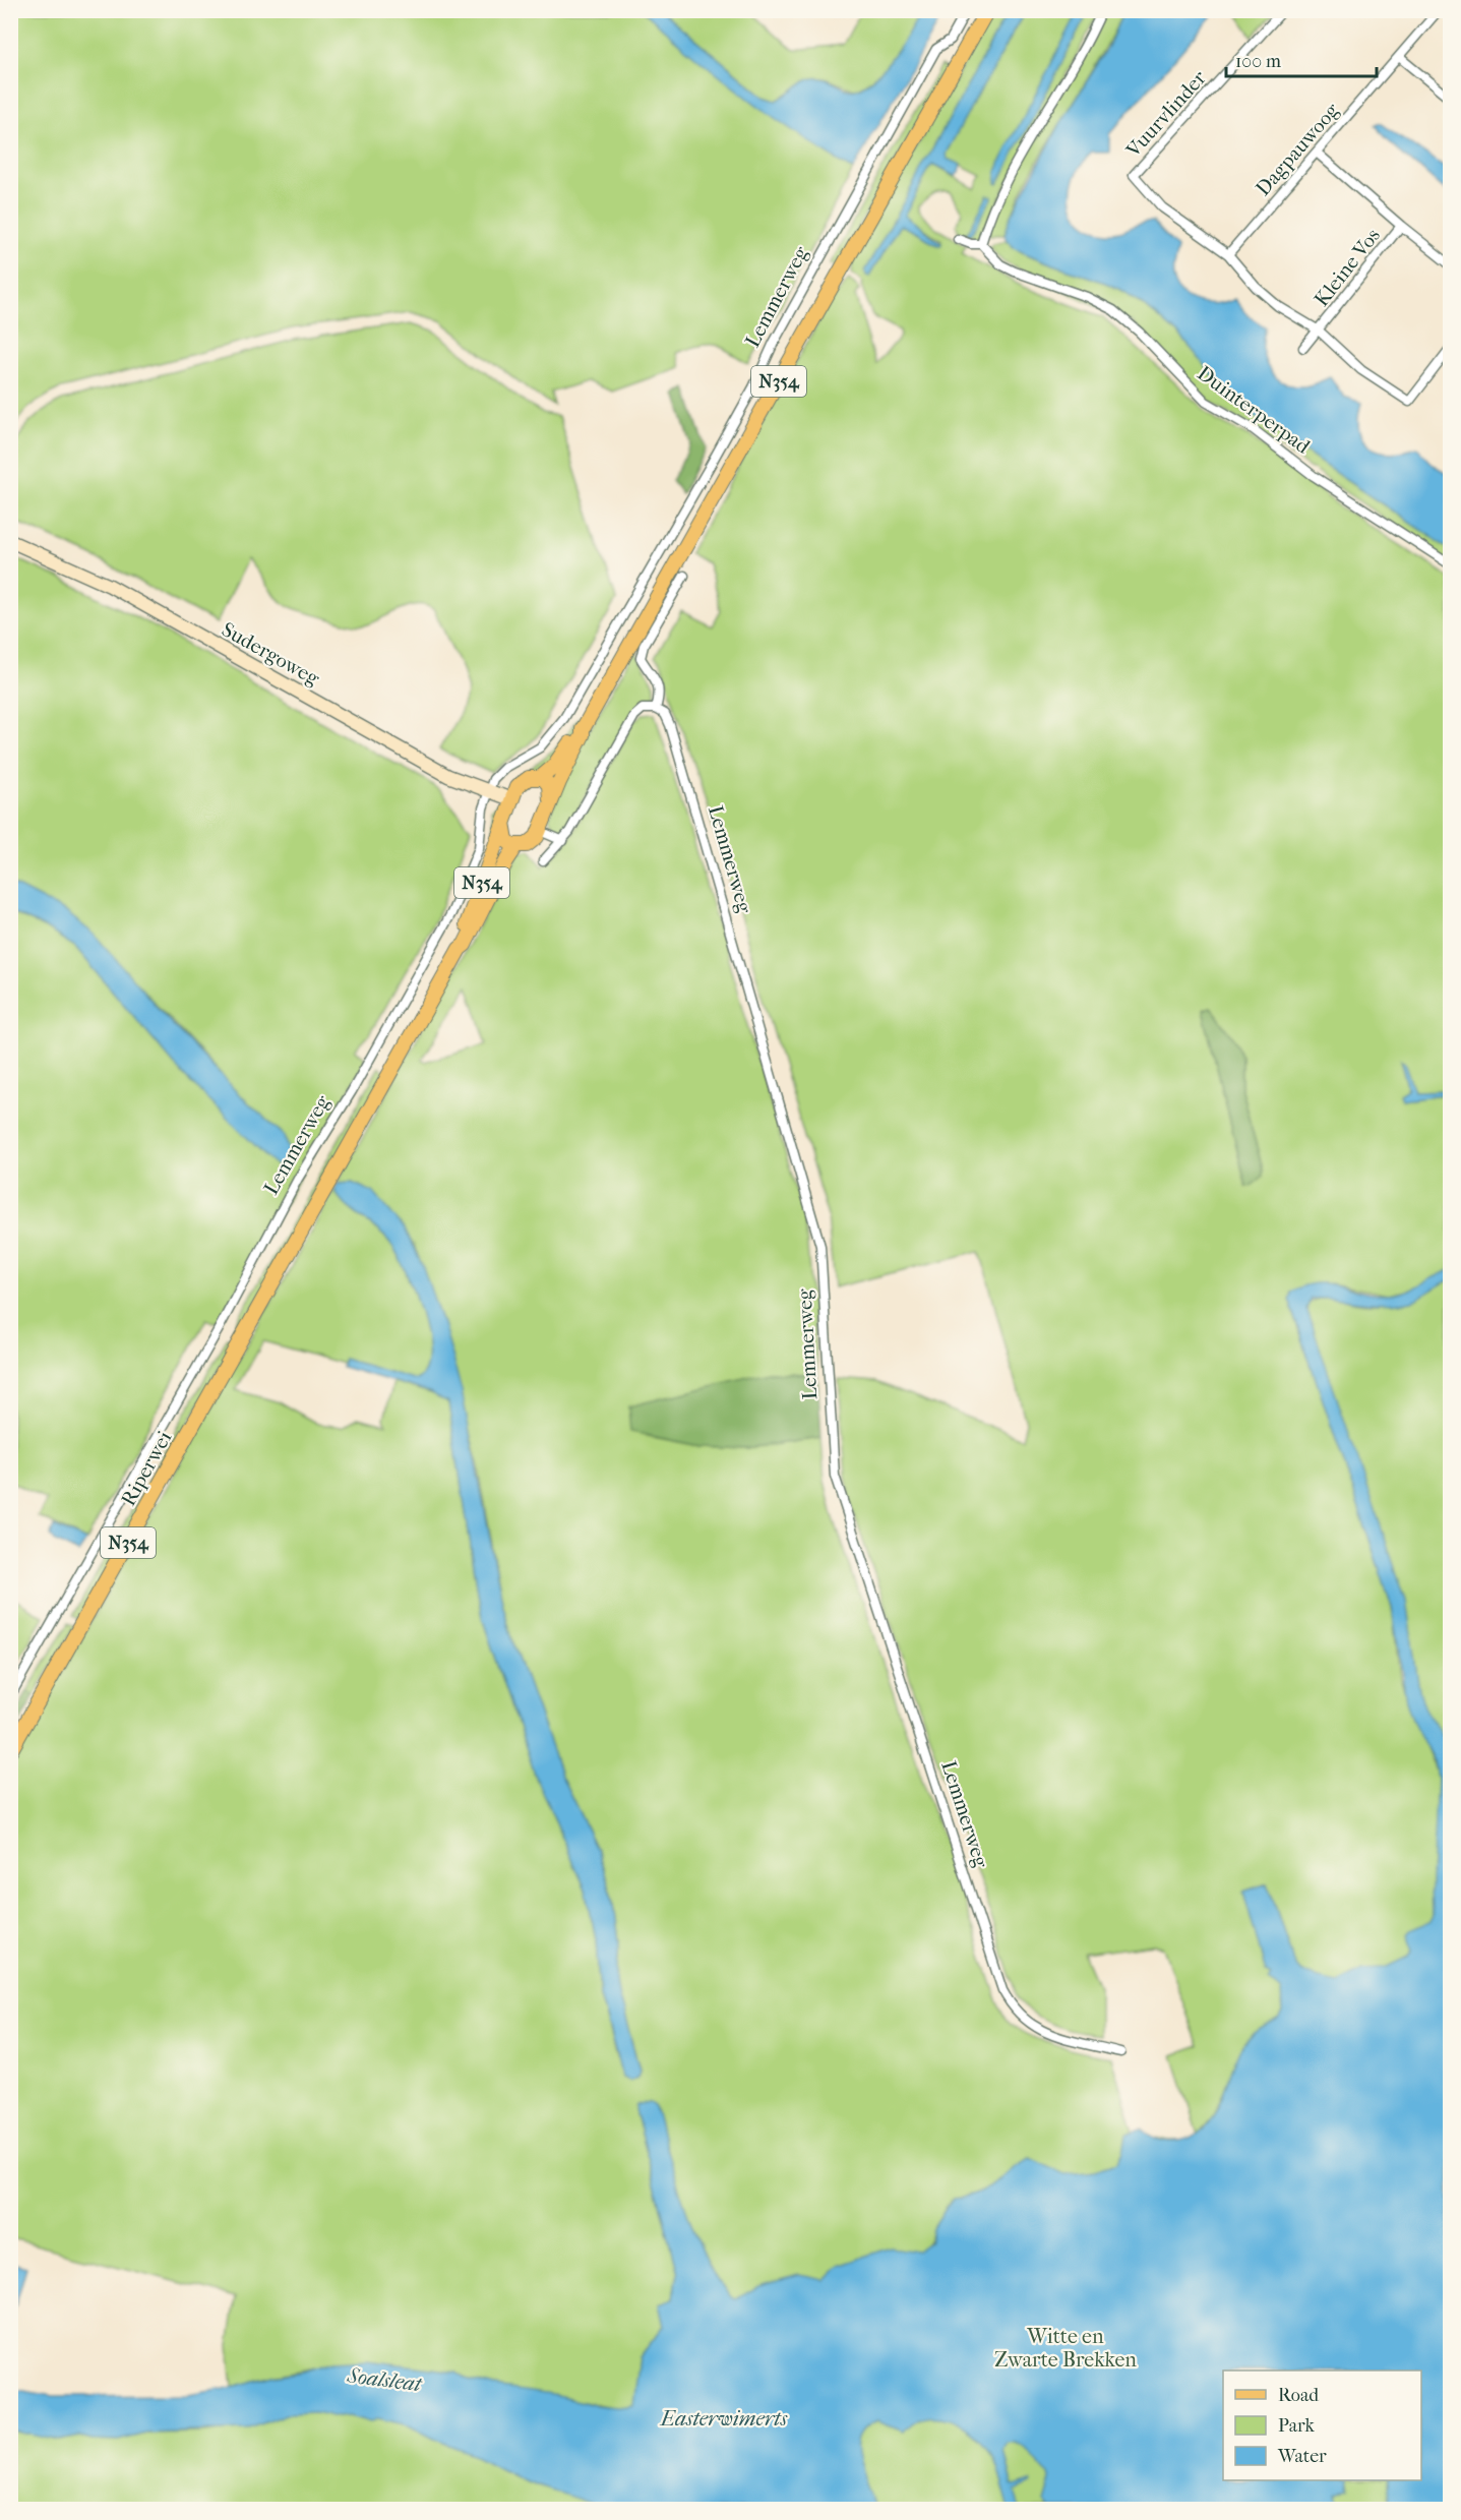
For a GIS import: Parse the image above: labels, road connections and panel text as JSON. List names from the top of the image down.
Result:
{
  "streets": {
    "main road": ["N354", "Riperwei"],
    "street": [
      "Vuurvlinder",
      "Dagpauwoog",
      "Kleine Vos",
      "Lemmerweg",
      "Duinterperpad",
      "Sudergoweg"
    ]
  },
  "crossings": [
    ["Vuurvlinder", "Dagpauwoog"],
    ["Vuurvlinder", "Kleine Vos"],
    ["Dagpauwoog", "Kleine Vos"],
    ["Lemmerweg", "Sudergoweg"],
    ["Lemmerweg", "Riperwei"],
    ["N354", "Sudergoweg"],
    ["N354", "Riperwei"]
  ],
  "water": ["Soalsleat", "Easterwimerts"],
  "parks": ["Witte en Zwarte Brekken"],
  "legend": ["Road", "Park", "Water"],
  "scale_bar": "100 m"
}
